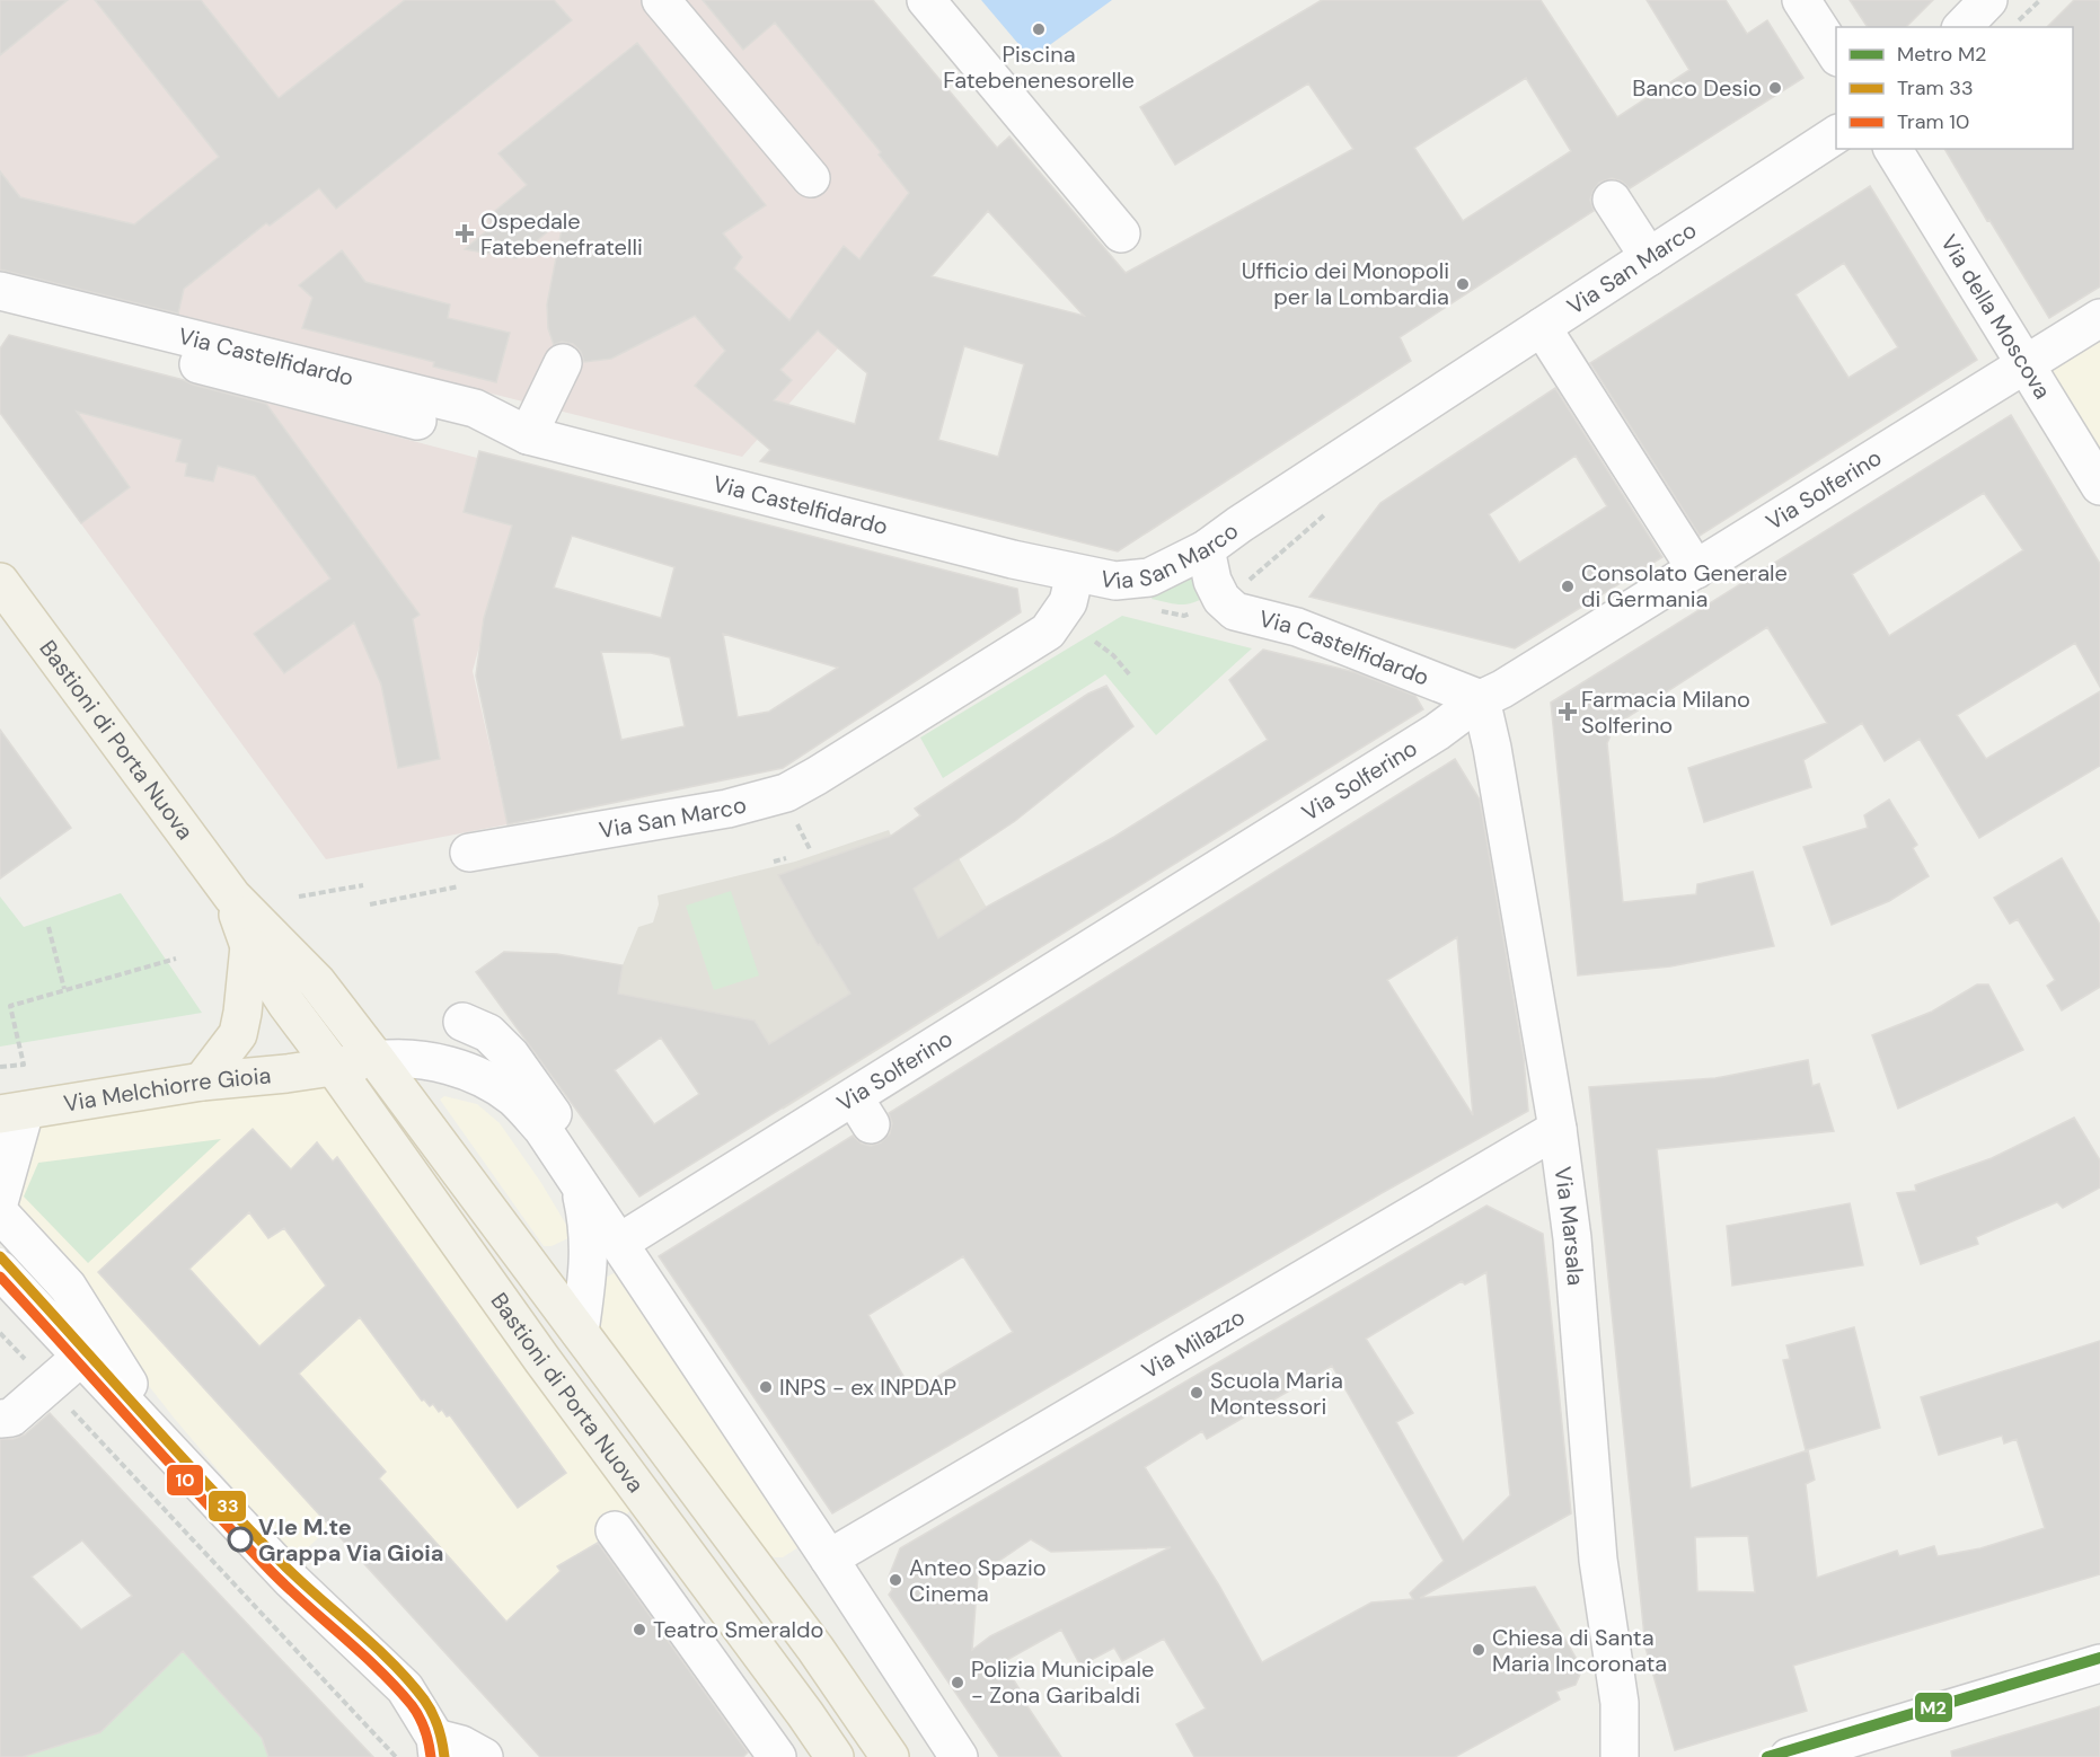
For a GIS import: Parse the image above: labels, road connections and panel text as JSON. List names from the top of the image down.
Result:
{
  "streets": {
    "main road": ["Bastioni di Porta Nuova", "Via Melchiorre Gioia"],
    "street": [
      "Via San Marco",
      "Via della Moscova",
      "Via Castelfidardo",
      "Via Solferino",
      "Via Marsala",
      "Via Milazzo"
    ]
  },
  "crossings": [
    ["Via San Marco", "Via Castelfidardo"],
    ["Via della Moscova", "Via Solferino"],
    ["Via Castelfidardo", "Via Solferino"],
    ["Via Castelfidardo", "Via Marsala"],
    ["Via Solferino", "Bastioni di Porta Nuova"],
    ["Via Solferino", "Via Marsala"],
    ["Bastioni di Porta Nuova", "Via Melchiorre Gioia"],
    ["Bastioni di Porta Nuova", "Via Milazzo"],
    ["Via Marsala", "Via Milazzo"]
  ],
  "places": {
    "other": [
      "Piscina Fatebenenesorelle",
      "Banco Desio",
      "Ufficio dei Monopoli per la Lombardia",
      "Consolato Generale di Germania",
      "INPS - ex INPDAP",
      "Scuola Maria Montessori",
      "V.le M.te Grappa Via Gioia",
      "Anteo Spazio Cinema",
      "Teatro Smeraldo",
      "Chiesa di Santa Maria Incoronata",
      "Polizia Municipale - Zona Garibaldi"
    ],
    "health": ["Ospedale Fatebenefratelli", "Farmacia Milano Solferino"]
  },
  "lines": ["tram line 33", "tram line 10", "metro line M2"],
  "legend": ["Metro M2", "Tram 33", "Tram 10"]
}
